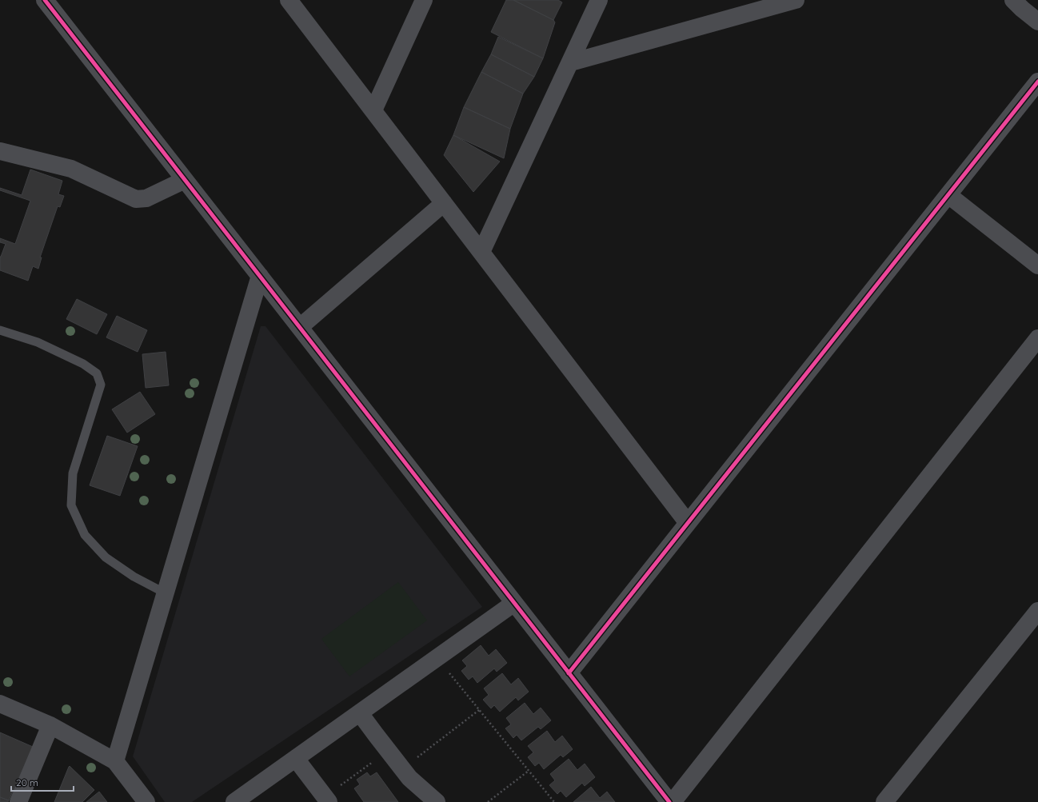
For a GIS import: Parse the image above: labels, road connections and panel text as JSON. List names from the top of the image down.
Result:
{
  "scale_bar": "20 m"
}
